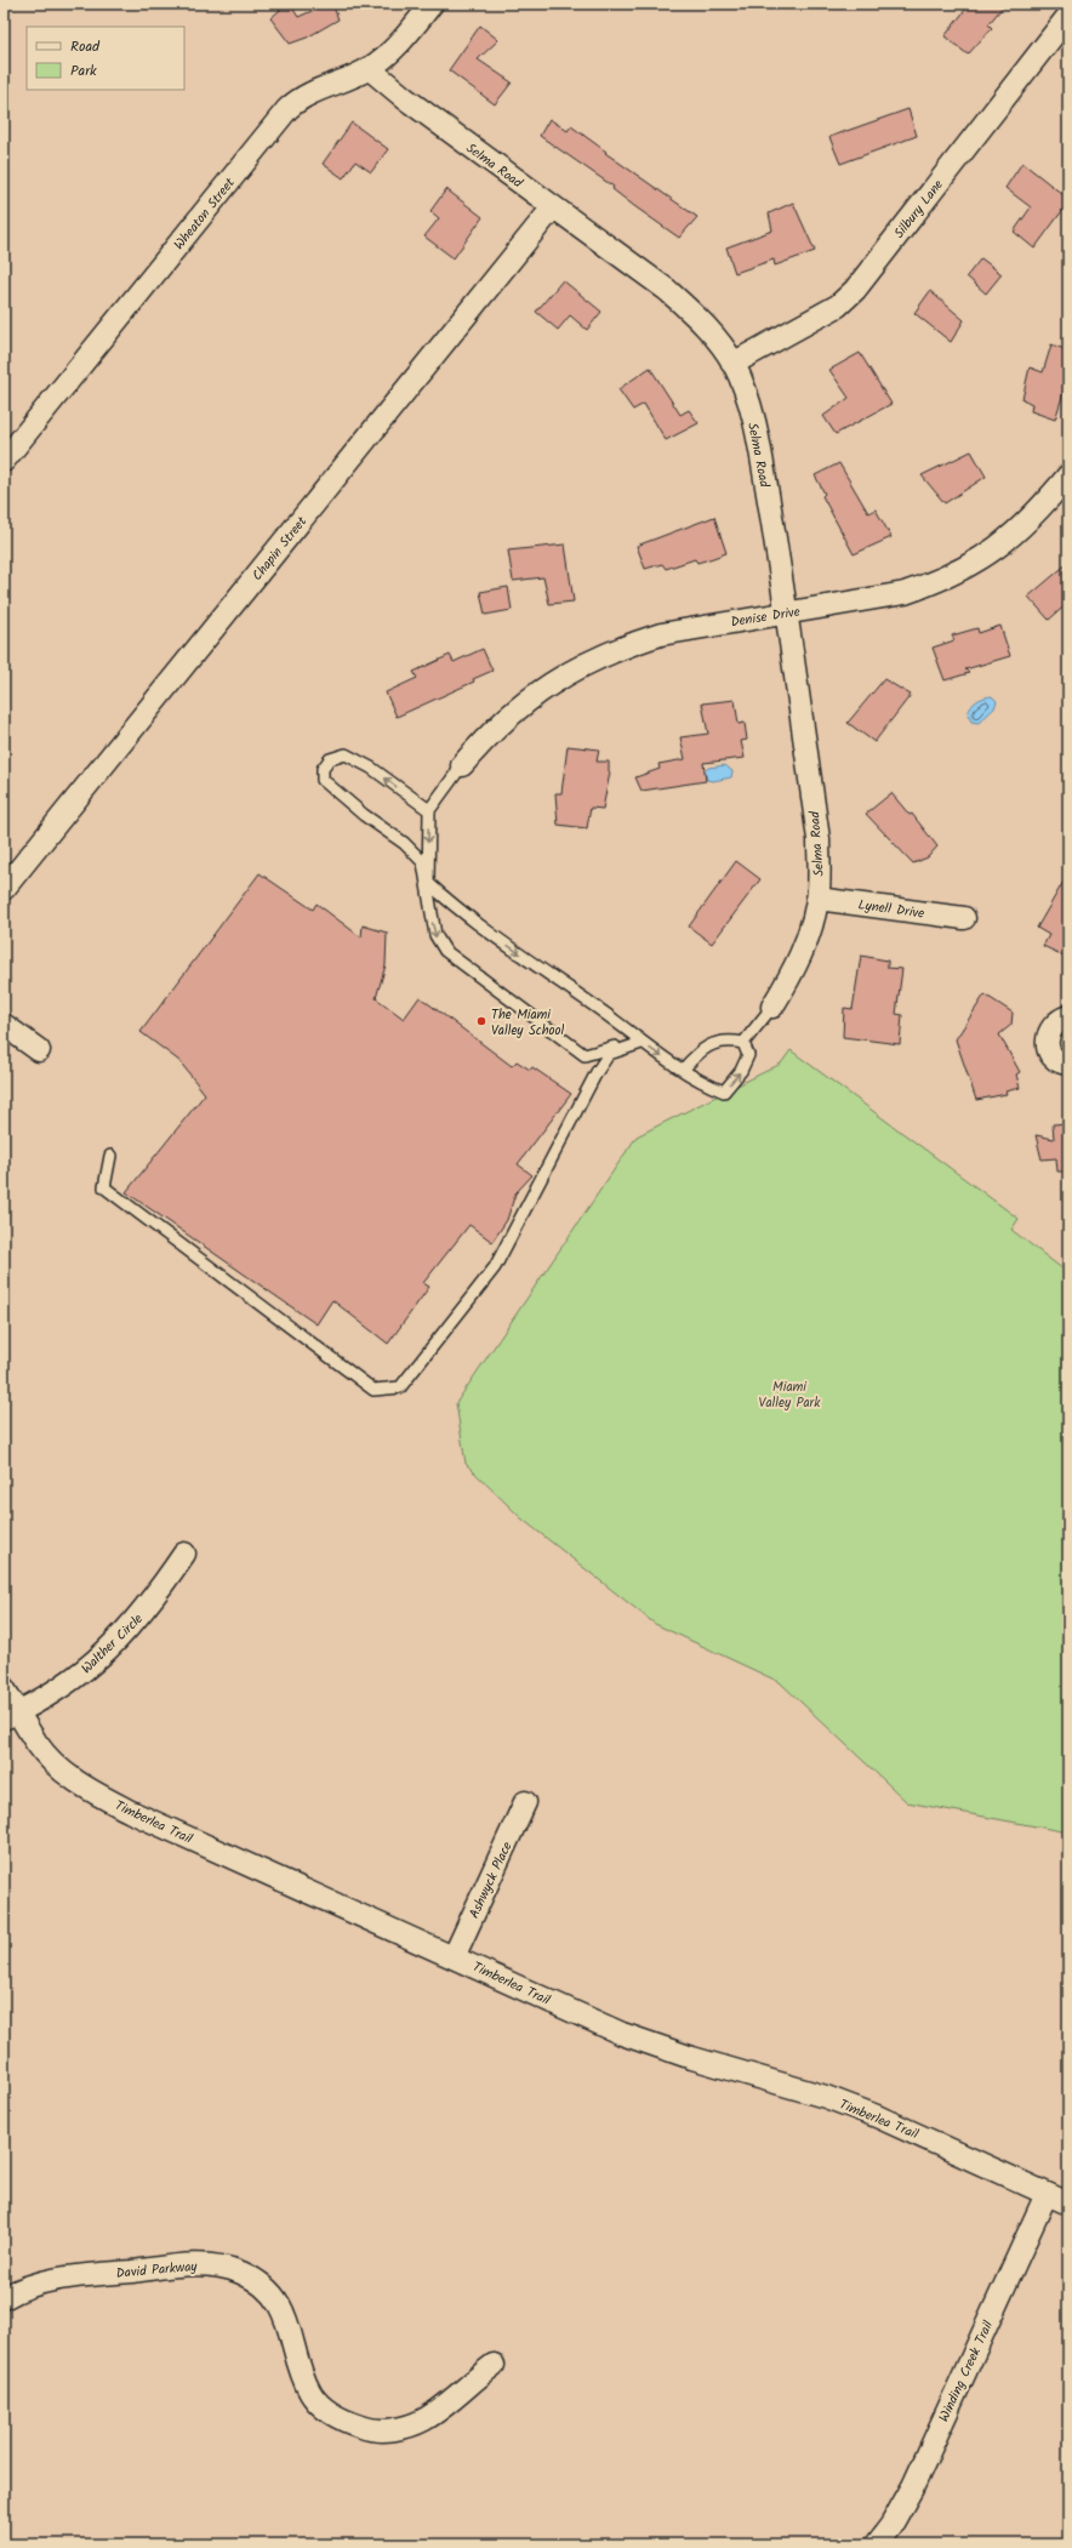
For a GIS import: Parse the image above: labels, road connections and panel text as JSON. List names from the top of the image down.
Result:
{
  "streets": {
    "street": [
      "Selma Road",
      "Silbury Lane",
      "Wheaton Street",
      "Chapin Street",
      "Denise Drive",
      "Lynell Drive",
      "Walther Circle",
      "Timberlea Trail",
      "Ashwyck Place",
      "David Parkway",
      "Winding Creek Trail"
    ]
  },
  "crossings": [
    ["Selma Road", "Silbury Lane"],
    ["Selma Road", "Wheaton Street"],
    ["Selma Road", "Chapin Street"],
    ["Selma Road", "Denise Drive"],
    ["Selma Road", "Lynell Drive"],
    ["Walther Circle", "Timberlea Trail"],
    ["Timberlea Trail", "Ashwyck Place"],
    ["Timberlea Trail", "Winding Creek Trail"]
  ],
  "parks": ["Miami Valley Park"],
  "places": ["The Miami Valley School"],
  "legend": ["Road", "Park"]
}
